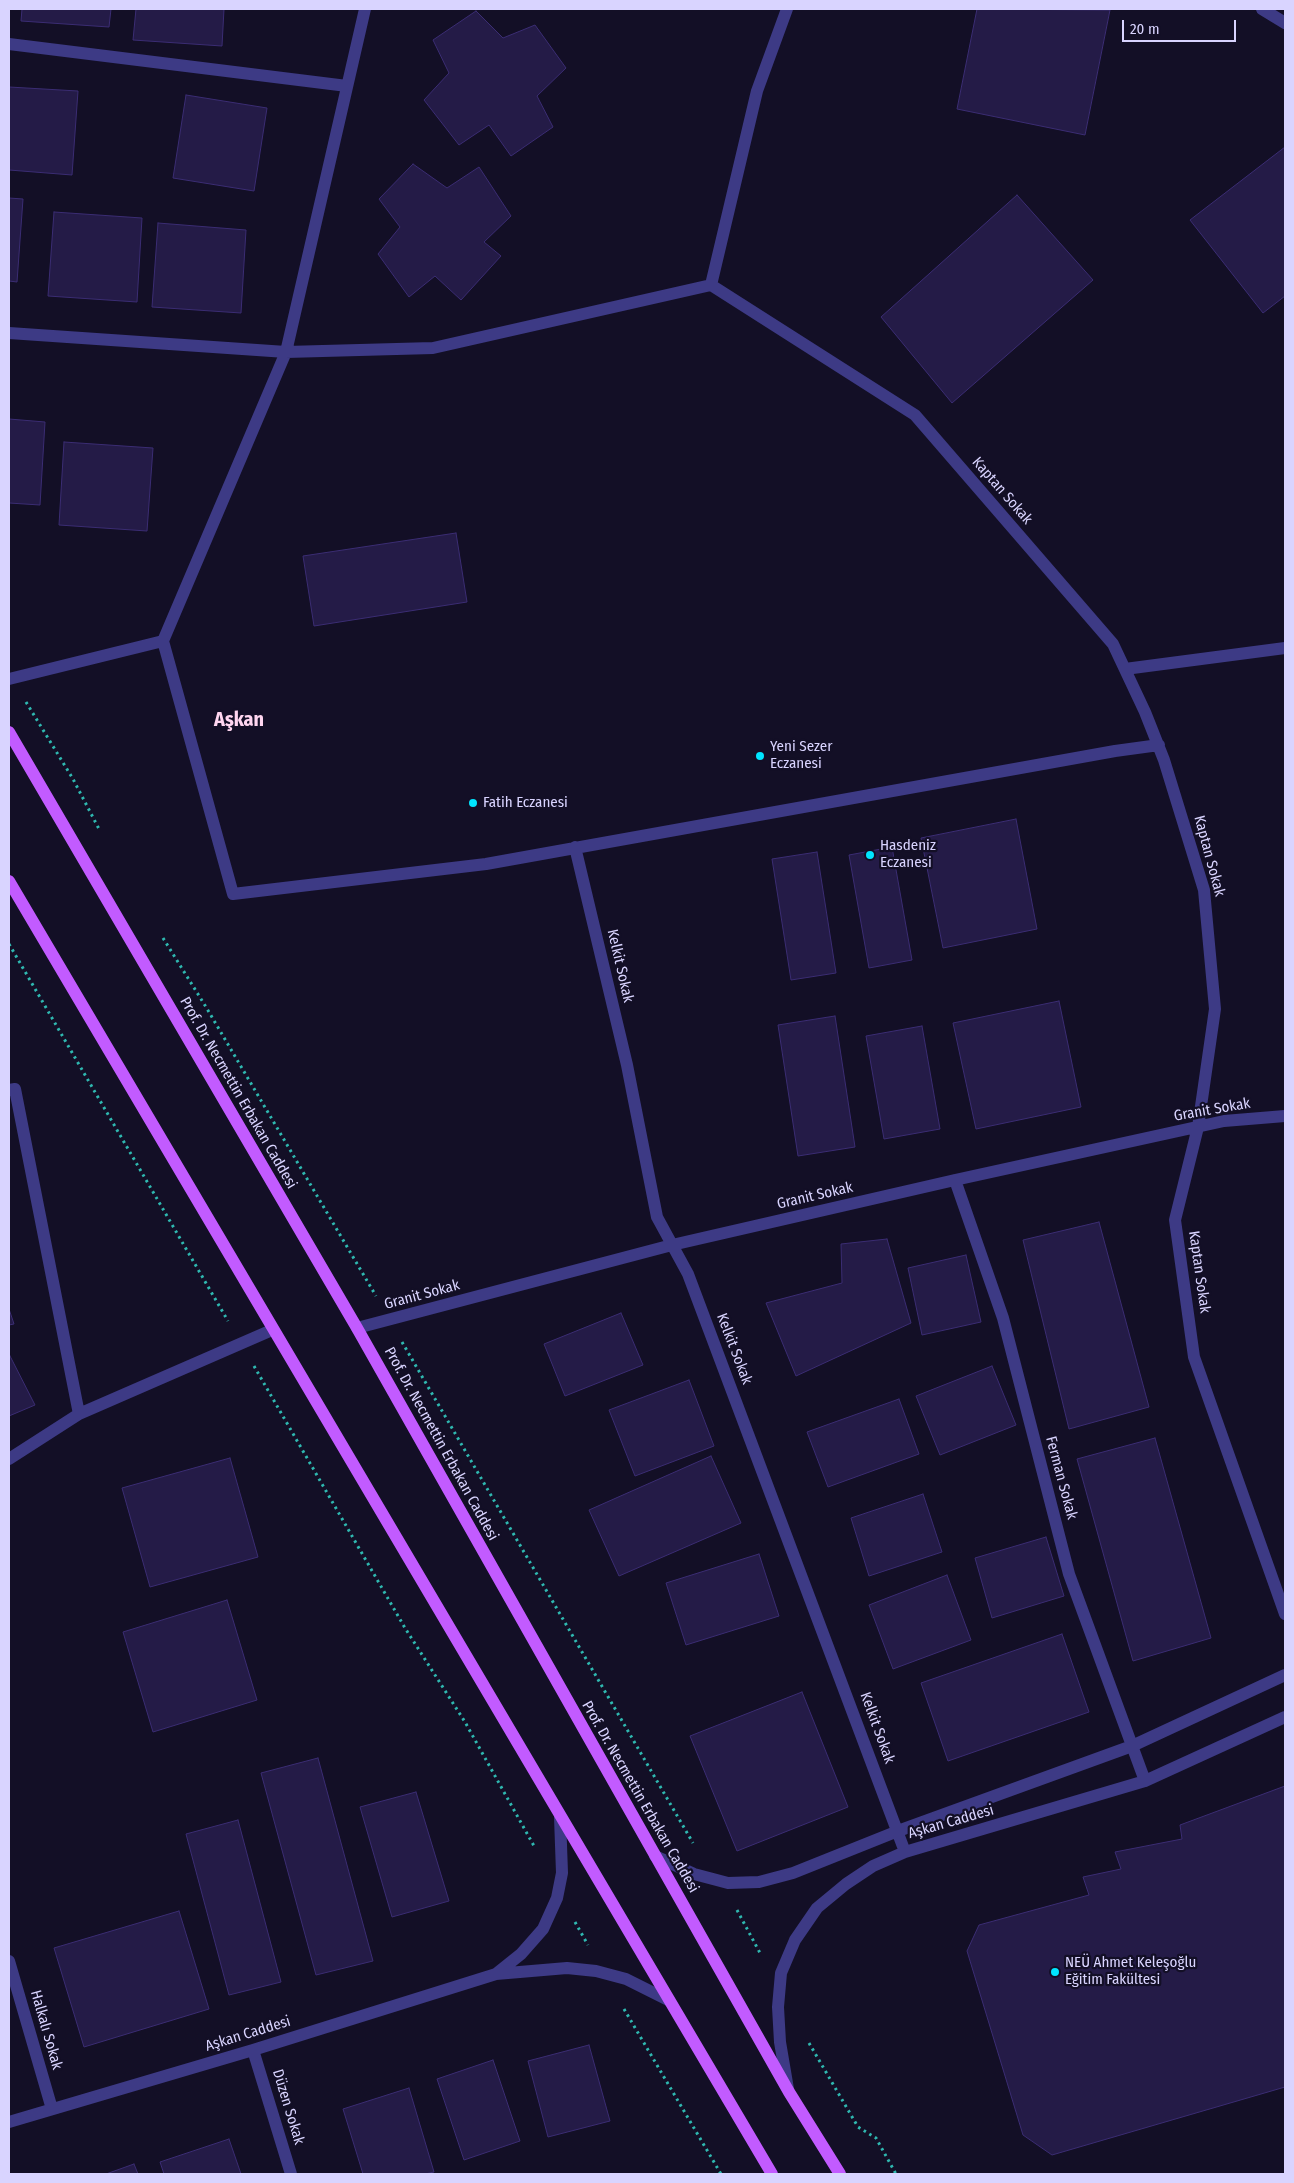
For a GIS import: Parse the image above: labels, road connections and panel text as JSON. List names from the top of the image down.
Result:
{
  "streets": {
    "main road": ["Prof. Dr. Necmettin Erbakan Caddesi"],
    "street": [
      "Kaptan Sokak",
      "Kelkit Sokak",
      "Granit Sokak",
      "Ferman Sokak",
      "Aşkan Caddesi",
      "Halkalı Sokak",
      "Düzen Sokak"
    ]
  },
  "crossings": [
    ["Kaptan Sokak", "Granit Sokak"],
    ["Kelkit Sokak", "Granit Sokak"],
    ["Kelkit Sokak", "Aşkan Caddesi"],
    ["Prof. Dr. Necmettin Erbakan Caddesi", "Granit Sokak"],
    ["Prof. Dr. Necmettin Erbakan Caddesi", "Aşkan Caddesi"],
    ["Granit Sokak", "Ferman Sokak"],
    ["Ferman Sokak", "Aşkan Caddesi"],
    ["Aşkan Caddesi", "Halkalı Sokak"],
    ["Aşkan Caddesi", "Düzen Sokak"]
  ],
  "districts": ["Aşkan"],
  "places": [
    "Yeni Sezer Eczanesi",
    "Fatih Eczanesi",
    "Hasdeniz Eczanesi",
    "NEÜ Ahmet Keleşoğlu Eğitim Fakültesi"
  ],
  "scale_bar": "20 m"
}
